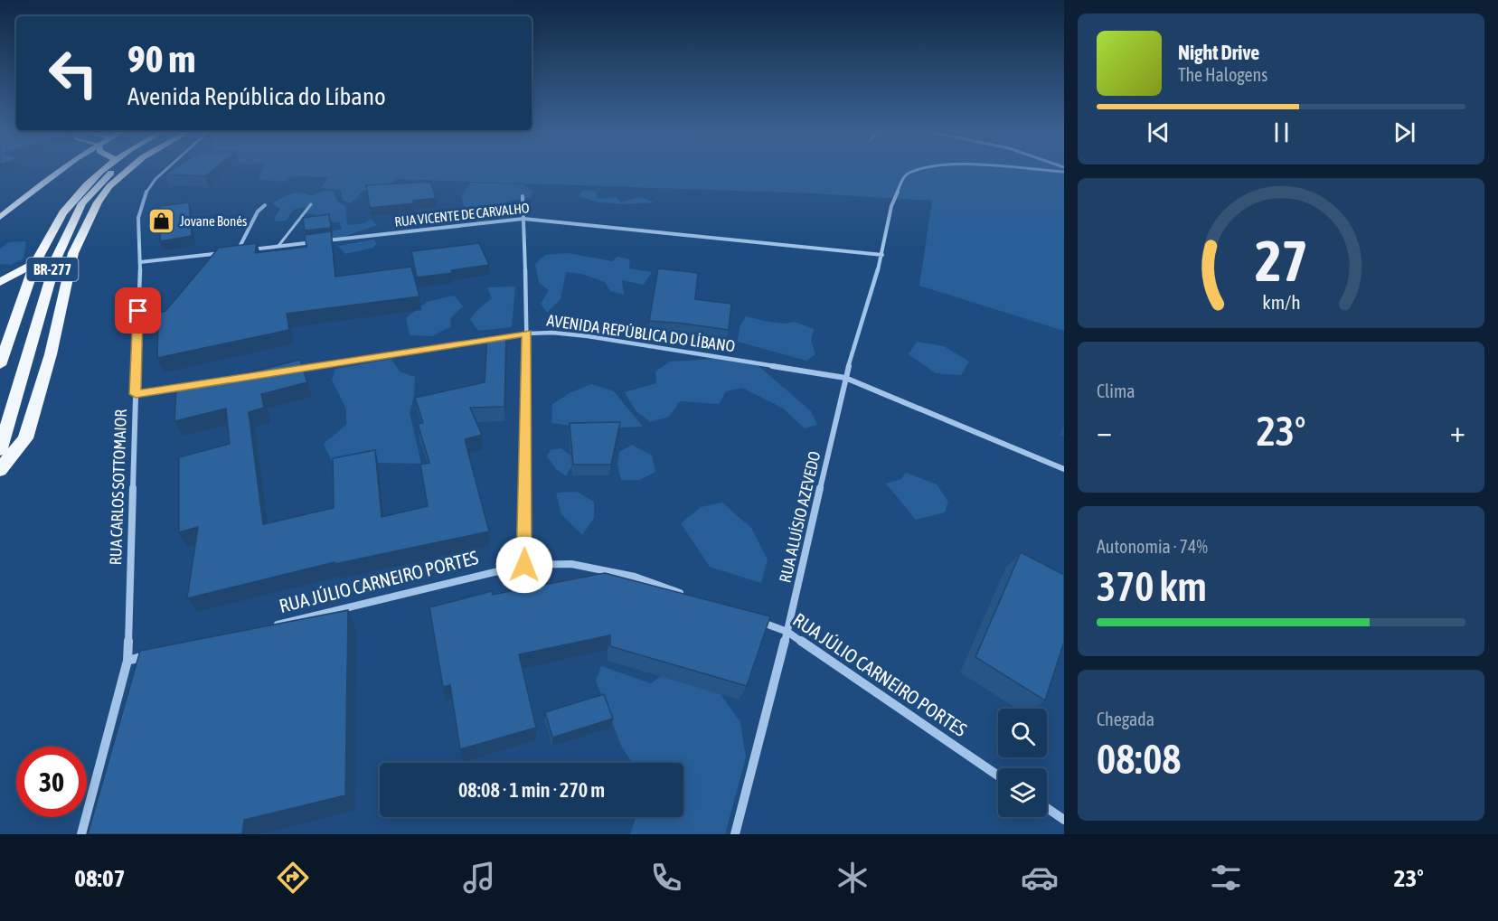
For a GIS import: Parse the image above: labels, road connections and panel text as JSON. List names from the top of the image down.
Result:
{
  "streets": {
    "highway": ["BR-277"],
    "street": [
      "RUA VICENTE DE CARVALHO",
      "AVENIDA REPÚBLICA DO LÍBANO",
      "RUA CARLOS SOTTOMAIOR",
      "RUA ALUÍSIO AZEVEDO",
      "RUA JÚLIO CARNEIRO PORTES"
    ]
  },
  "crossings": [
    ["RUA VICENTE DE CARVALHO", "RUA ALUÍSIO AZEVEDO"],
    ["AVENIDA REPÚBLICA DO LÍBANO", "RUA ALUÍSIO AZEVEDO"],
    ["RUA ALUÍSIO AZEVEDO", "RUA JÚLIO CARNEIRO PORTES"]
  ],
  "places": {
    "shop": ["Jovane Bonés"]
  },
  "page": {
    "turn": ["90 m", "Avenida República do Líbano"],
    "song": ["Night Drive", "The Halogens"],
    "tile": [
      "Clima",
      ["Autonomia · 74%", "370 km"],
      ["Chegada", "08:08"]
    ],
    "heat": ["−", "23°", "+"],
    "limit": "30",
    "trip": "08:08 · 1 min · 270 m",
    "tabs": ["08:07", "23°"],
    "gauge": ["27", "km/h"]
  }
}
